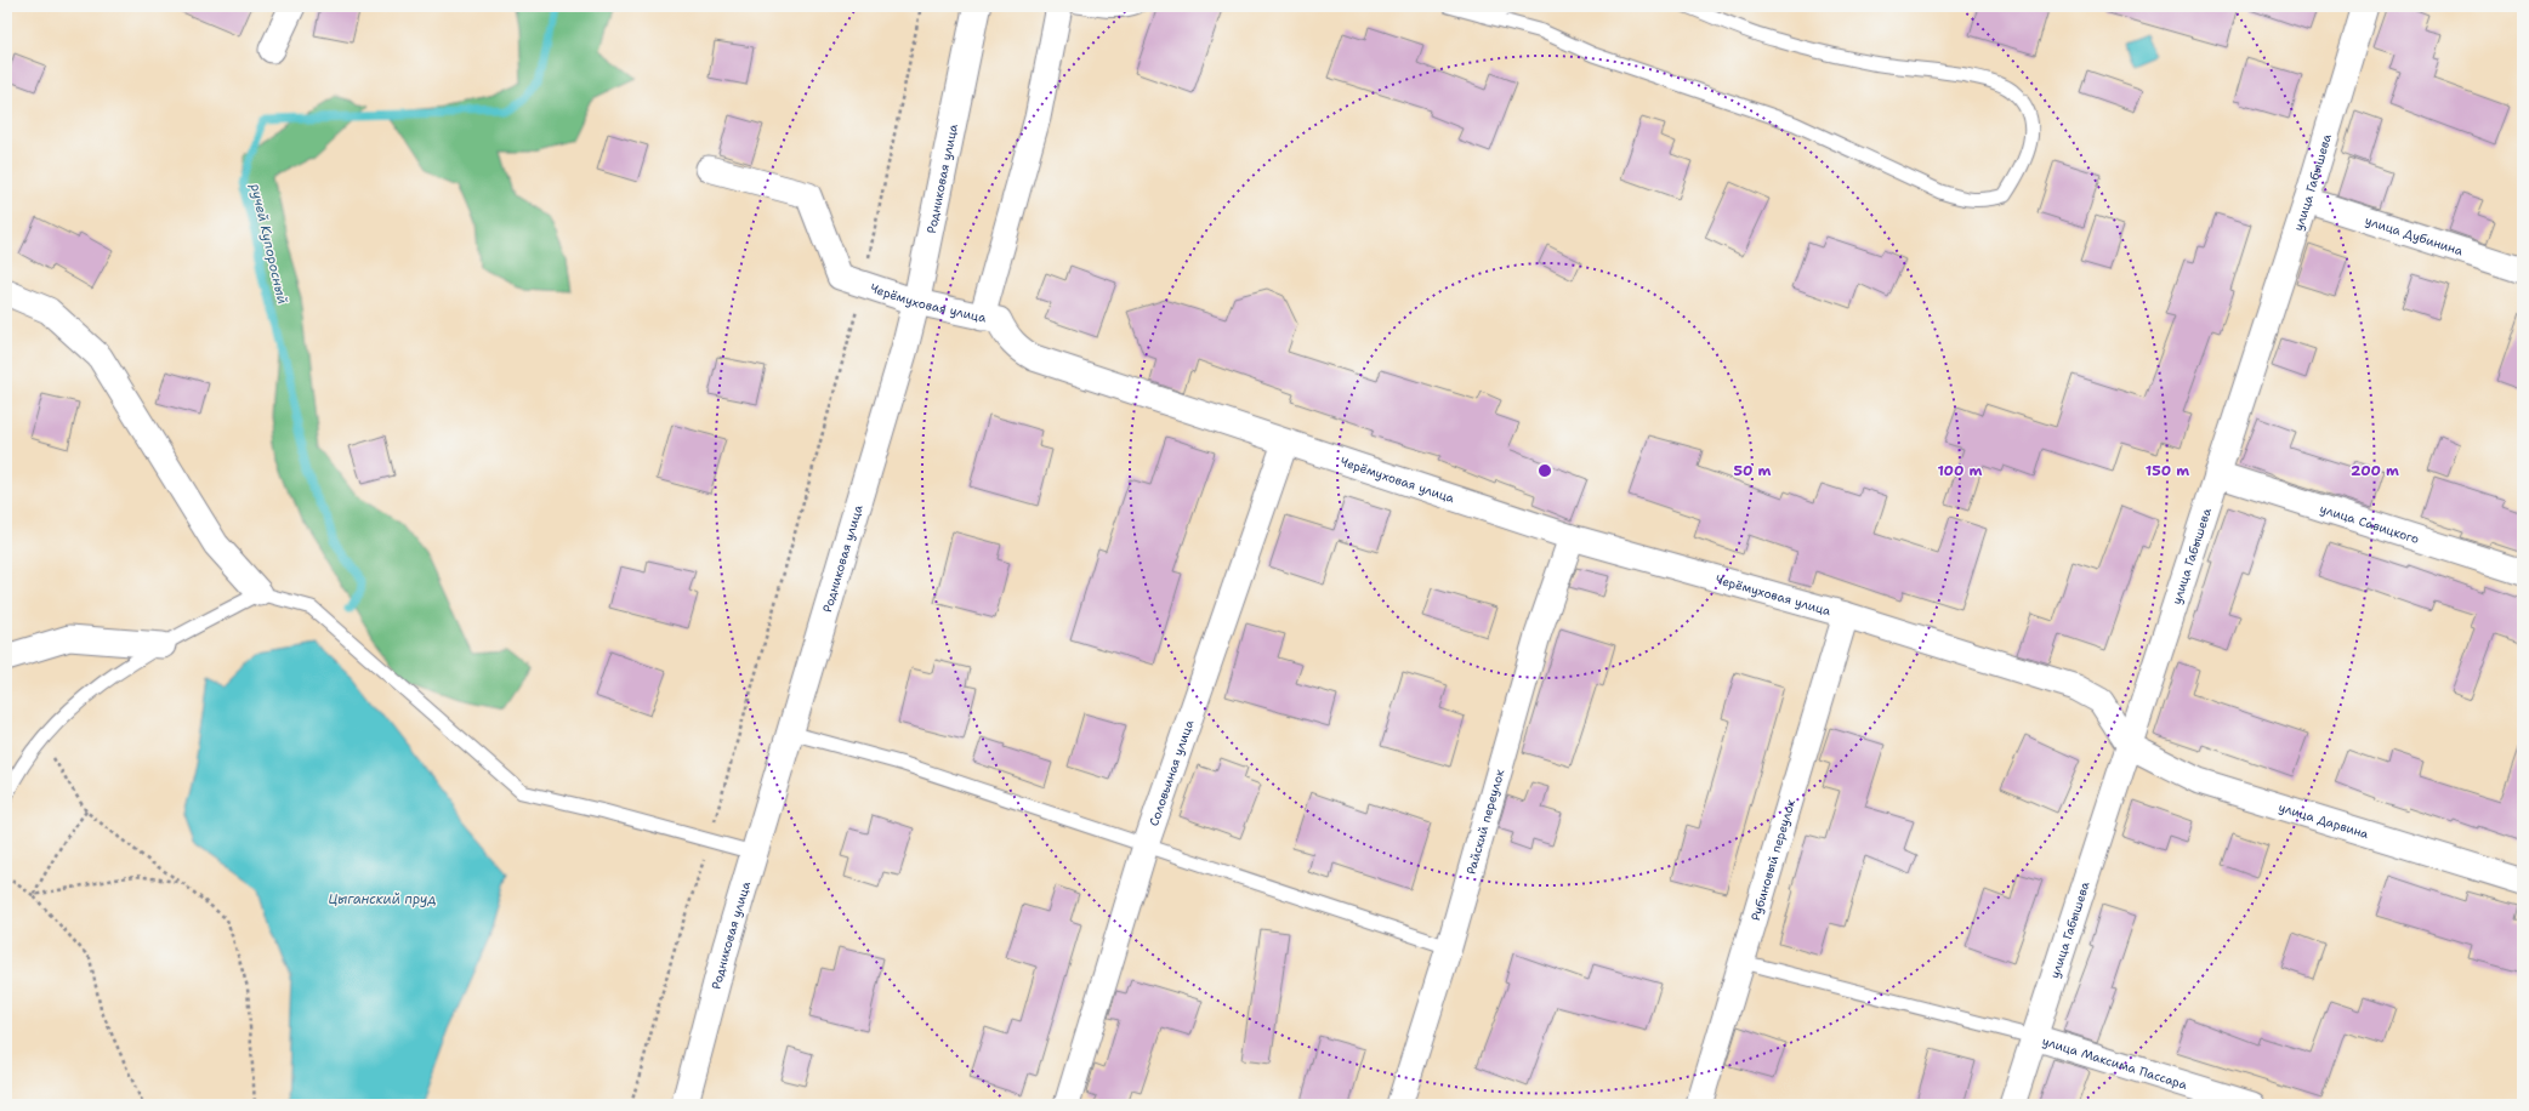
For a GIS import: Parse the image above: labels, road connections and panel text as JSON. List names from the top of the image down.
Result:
{
  "streets": {
    "main road": ["Родниковая улица"],
    "street": [
      "улица Габышева",
      "улица Дубинина",
      "Черёмуховая улица",
      "улица Савицкого",
      "Соловьиная улица",
      "улица Дарвина",
      "Райский переулок",
      "Рубиновый переулок",
      "улица Максима Пассара"
    ]
  },
  "crossings": [
    ["Родниковая улица", "Черёмуховая улица"],
    ["улица Габышева", "улица Дубинина"],
    ["улица Габышева", "Черёмуховая улица"],
    ["улица Габышева", "улица Савицкого"],
    ["улица Габышева", "улица Дарвина"],
    ["улица Габышева", "улица Максима Пассара"],
    ["Черёмуховая улица", "Соловьиная улица"],
    ["Черёмуховая улица", "улица Дарвина"],
    ["Черёмуховая улица", "Райский переулок"],
    ["Черёмуховая улица", "Рубиновый переулок"]
  ],
  "water": ["ручей Купоросный", "Цыганский пруд"],
  "rings": [
    "50 m",
    "100 m",
    "150 m",
    "200 m"
  ]
}
